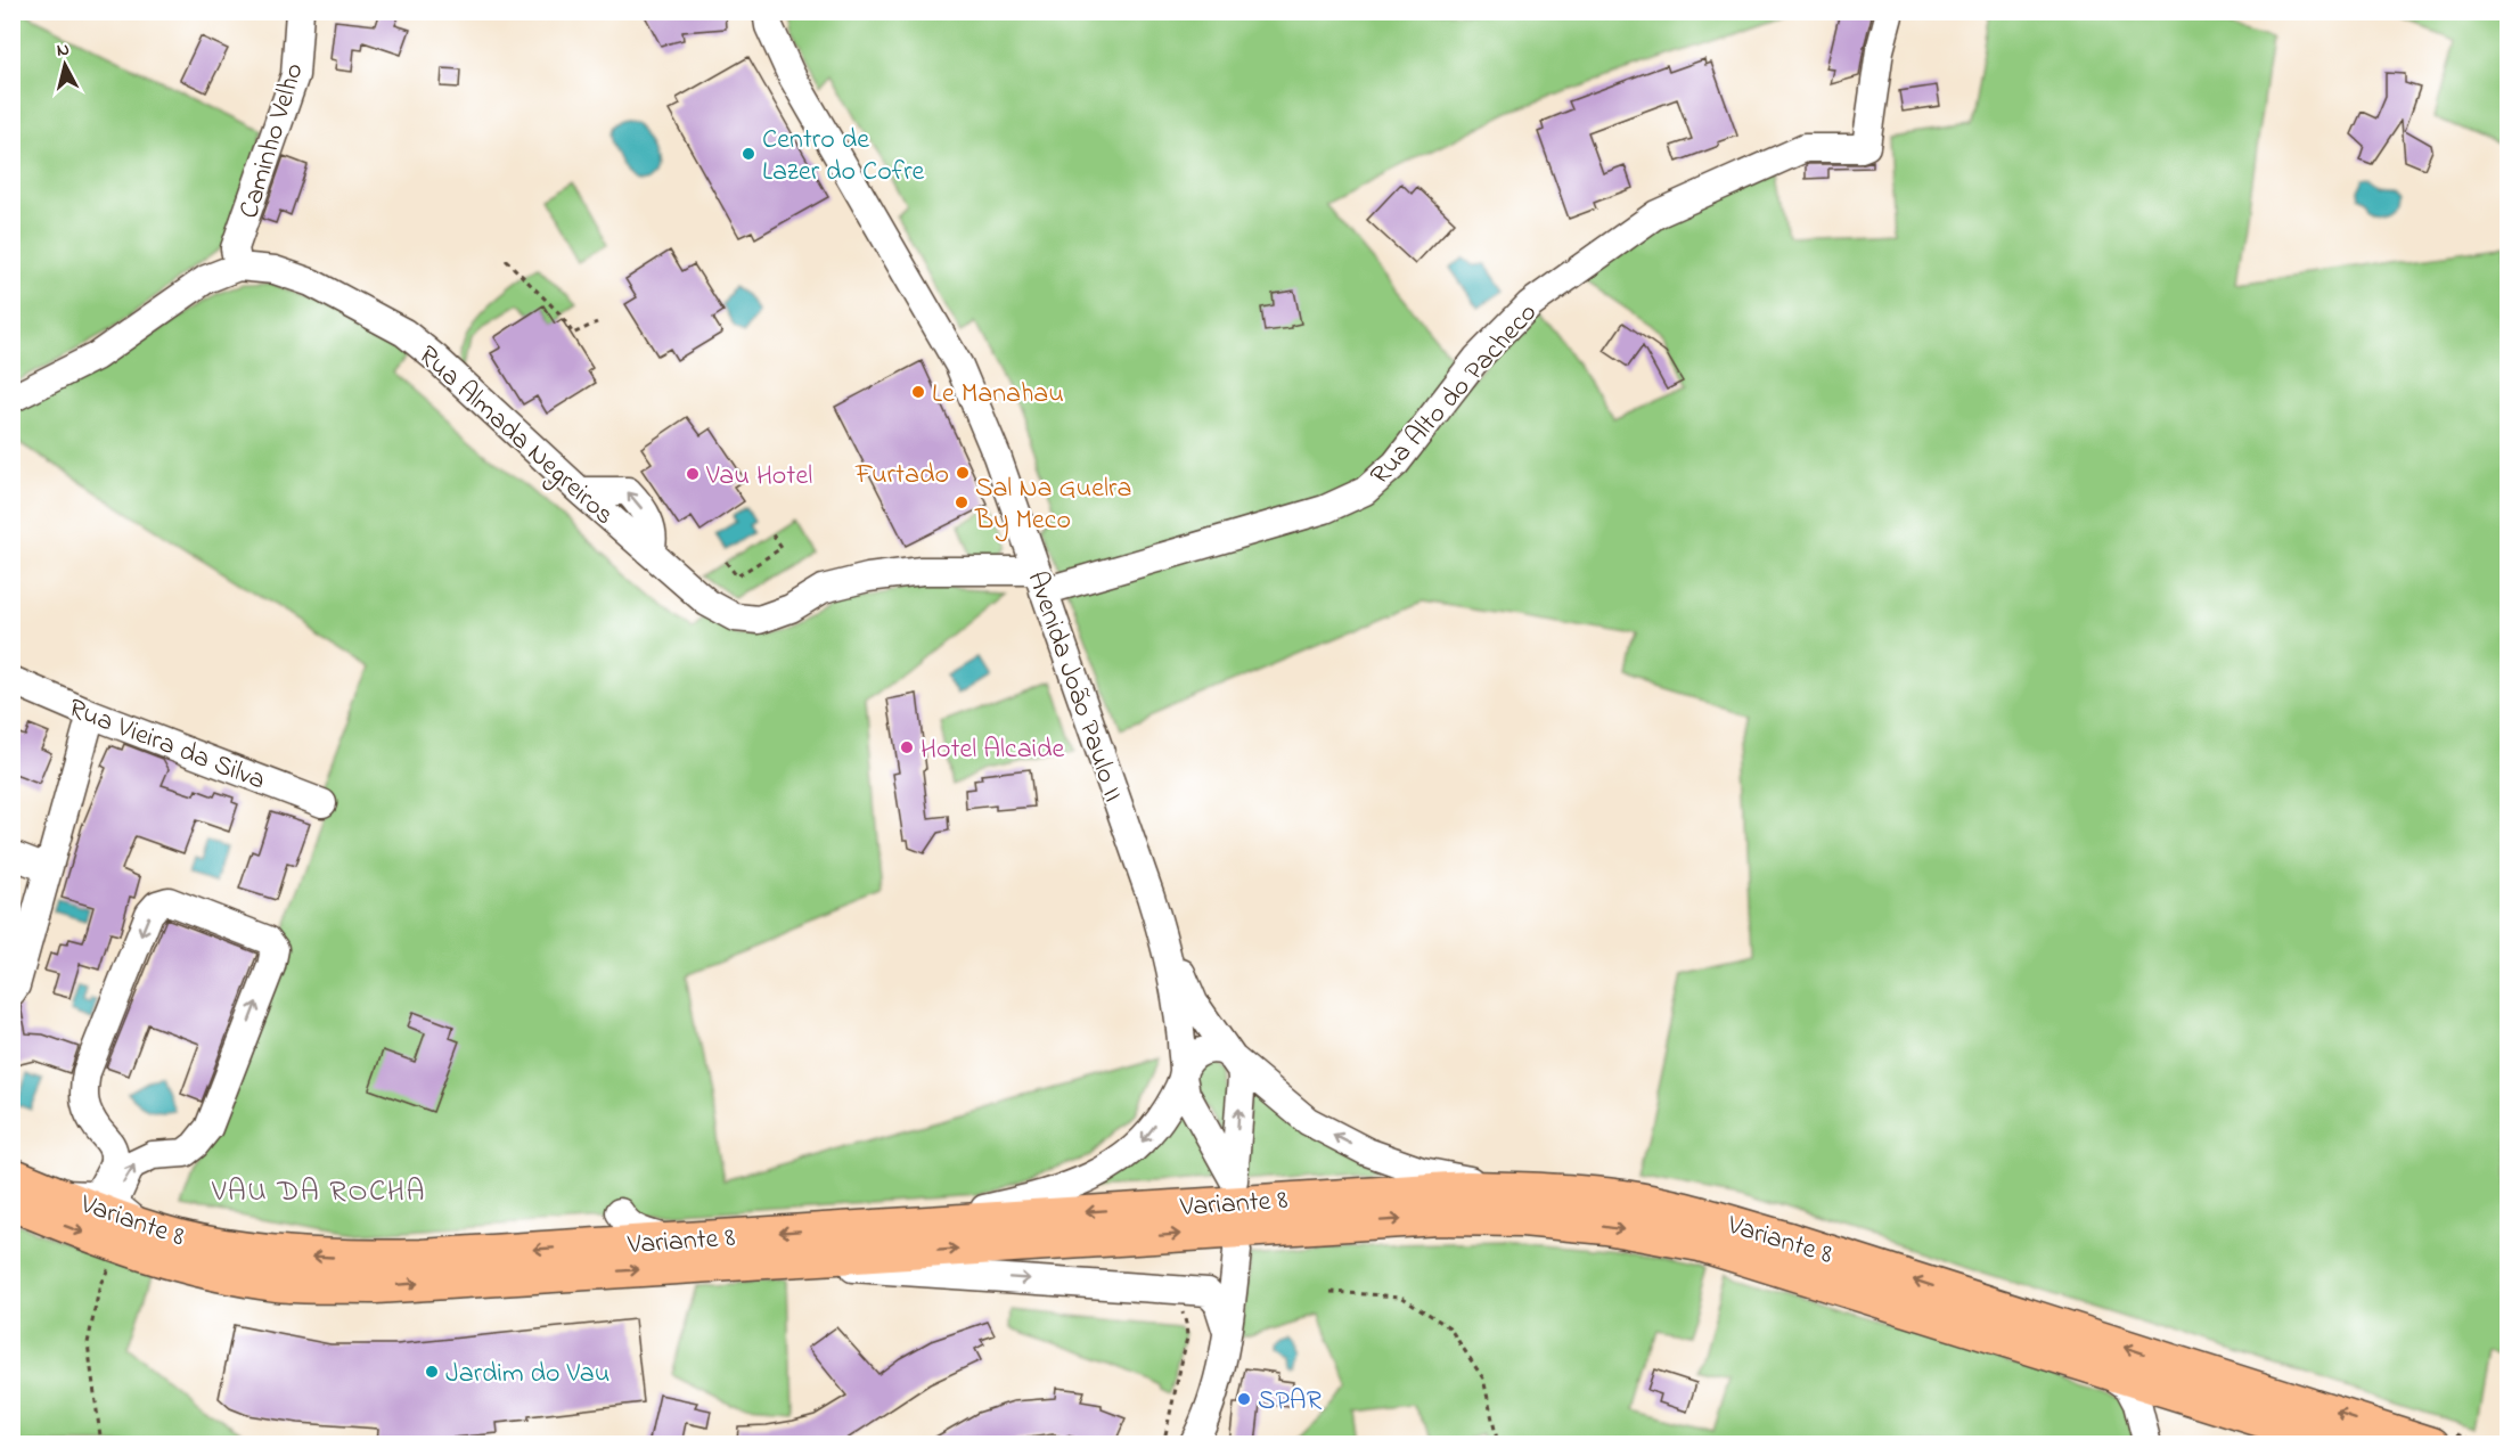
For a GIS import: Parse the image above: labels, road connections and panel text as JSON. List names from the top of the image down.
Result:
{
  "streets": {
    "main road": ["Variante 8"],
    "street": [
      "Caminho Velho",
      "Rua Alto do Pacheco",
      "Rua Almada Negreiros",
      "Avenida João Paulo II",
      "Rua Vieira da Silva"
    ]
  },
  "crossings": [
    ["Caminho Velho", "Rua Almada Negreiros"],
    ["Rua Alto do Pacheco", "Rua Almada Negreiros"],
    ["Rua Alto do Pacheco", "Avenida João Paulo II"],
    ["Rua Almada Negreiros", "Avenida João Paulo II"]
  ],
  "districts": ["VAU DA ROCHA"],
  "places": [
    "Centro de Lazer do Cofre",
    "Le Manahau",
    "Furtado",
    "Vau Hotel",
    "Sal Na Guelra By Meco",
    "Hotel Alcaide",
    "Jardim do Vau",
    "SPAR"
  ],
  "north": "top"
}
